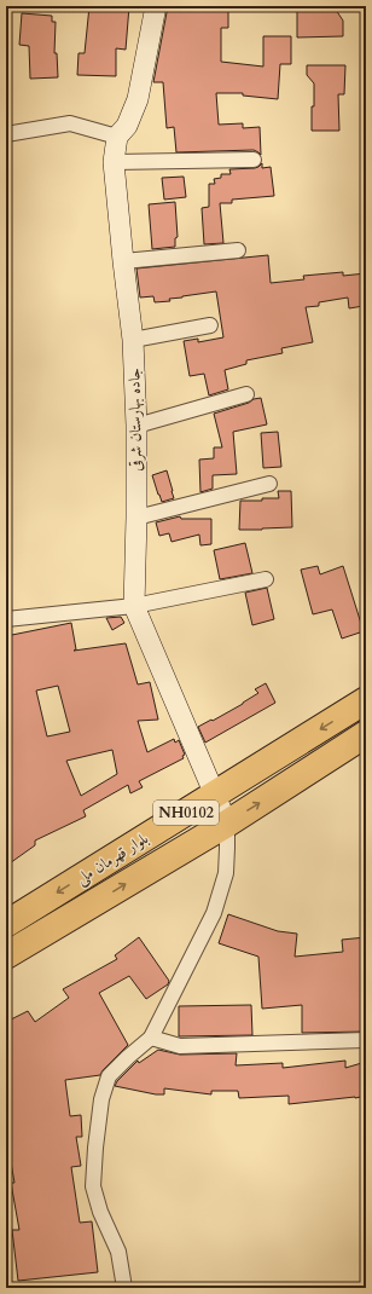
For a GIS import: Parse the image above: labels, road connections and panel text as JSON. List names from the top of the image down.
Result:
{
  "streets": {
    "highway": ["NH0102", "بلوار قهرمان ملی"],
    "street": ["جاده بهارستان شرقی"]
  },
  "crossings": [
    ["جاده بهارستان شرقی", "بلوار قهرمان ملی"]
  ]
}
